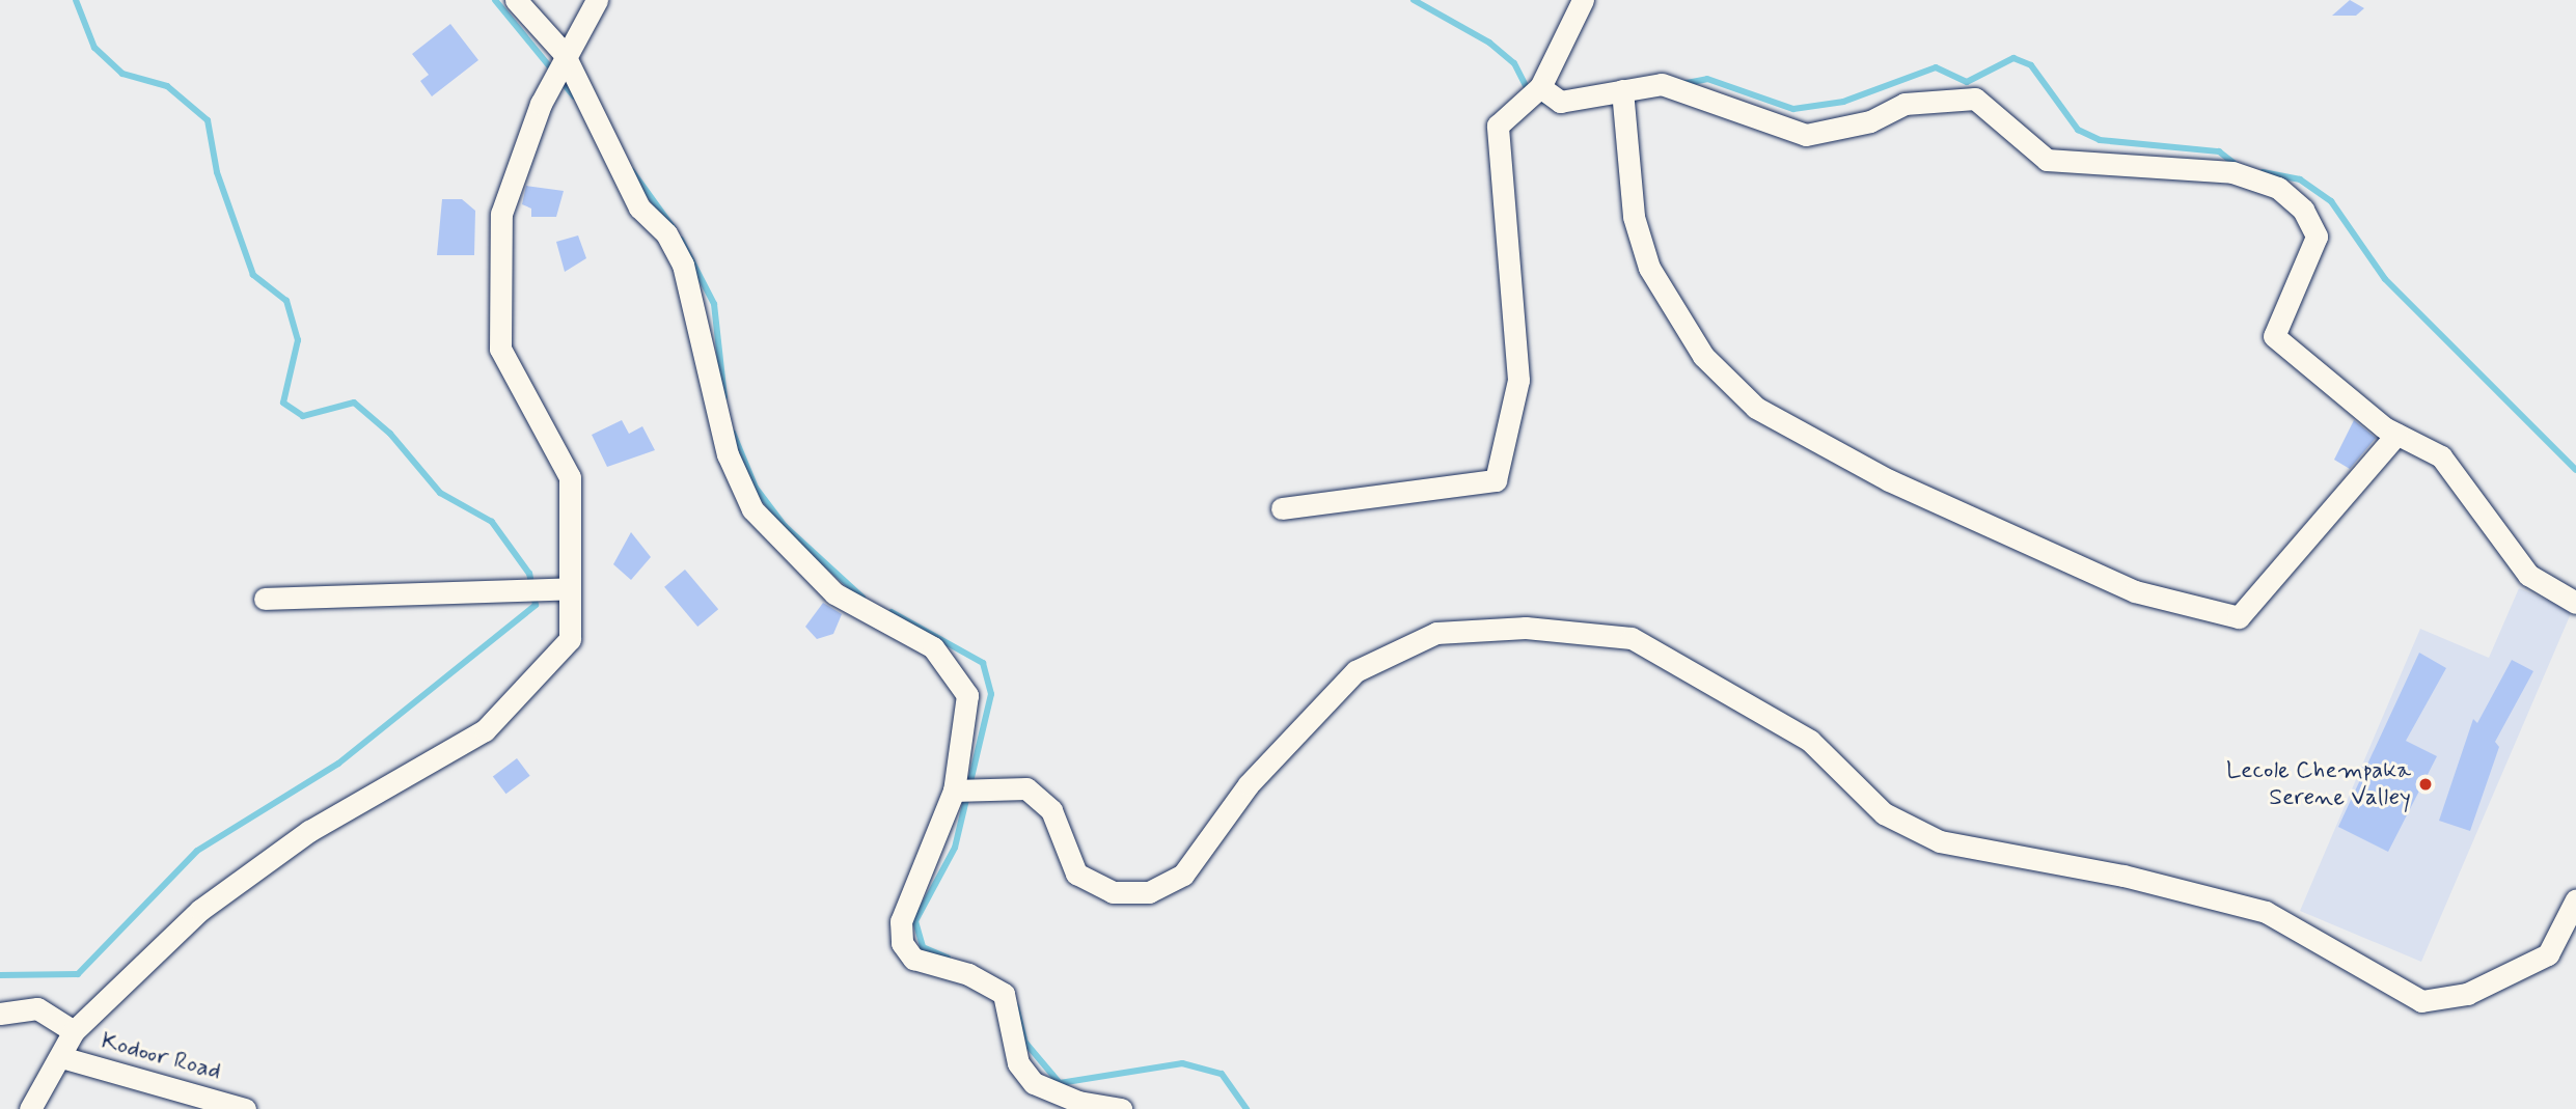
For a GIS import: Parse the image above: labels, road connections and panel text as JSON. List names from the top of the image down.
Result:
{
  "streets": {
    "street": ["Kodoor Road"]
  },
  "places": ["Lecole Chempaka Serene Valley"]
}
